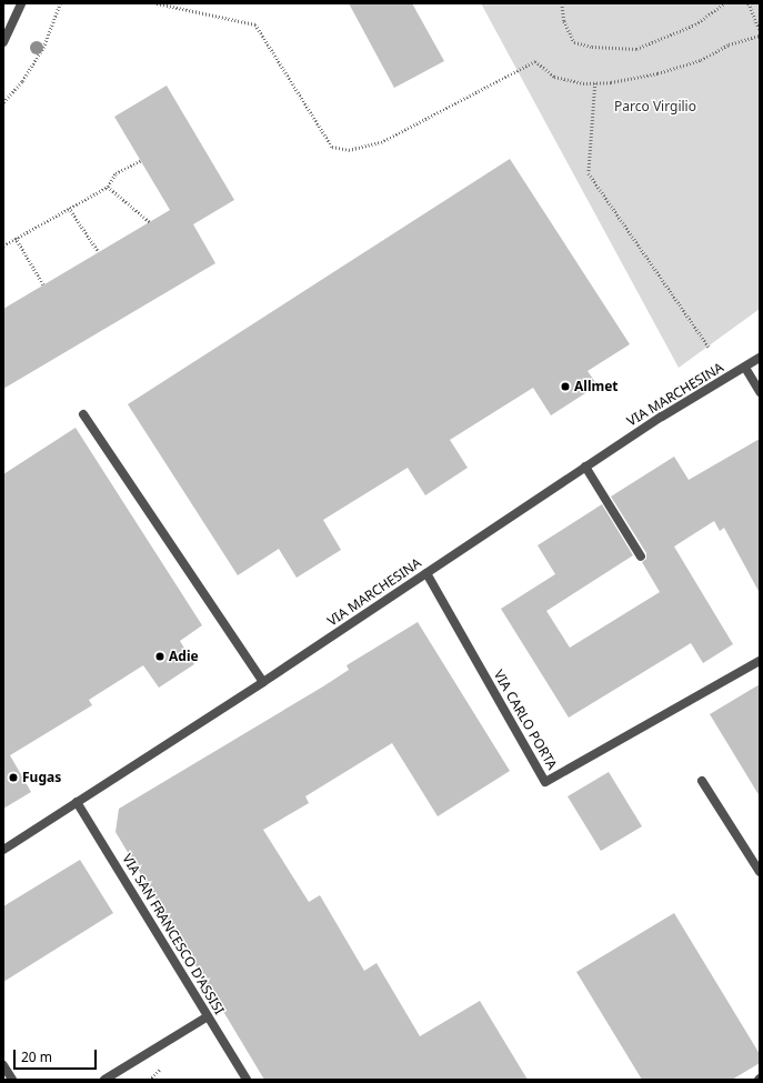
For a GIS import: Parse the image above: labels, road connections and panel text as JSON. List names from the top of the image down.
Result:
{
  "streets": {
    "street": ["VIA MARCHESINA", "VIA CARLO PORTA", "VIA SAN FRANCESCO D'ASSISI"]
  },
  "crossings": [
    ["VIA MARCHESINA", "VIA CARLO PORTA"],
    ["VIA MARCHESINA", "VIA SAN FRANCESCO D'ASSISI"]
  ],
  "parks": ["Parco Virgilio"],
  "places": ["Allmet", "Adie", "Fugas"],
  "scale_bar": "20 m"
}
